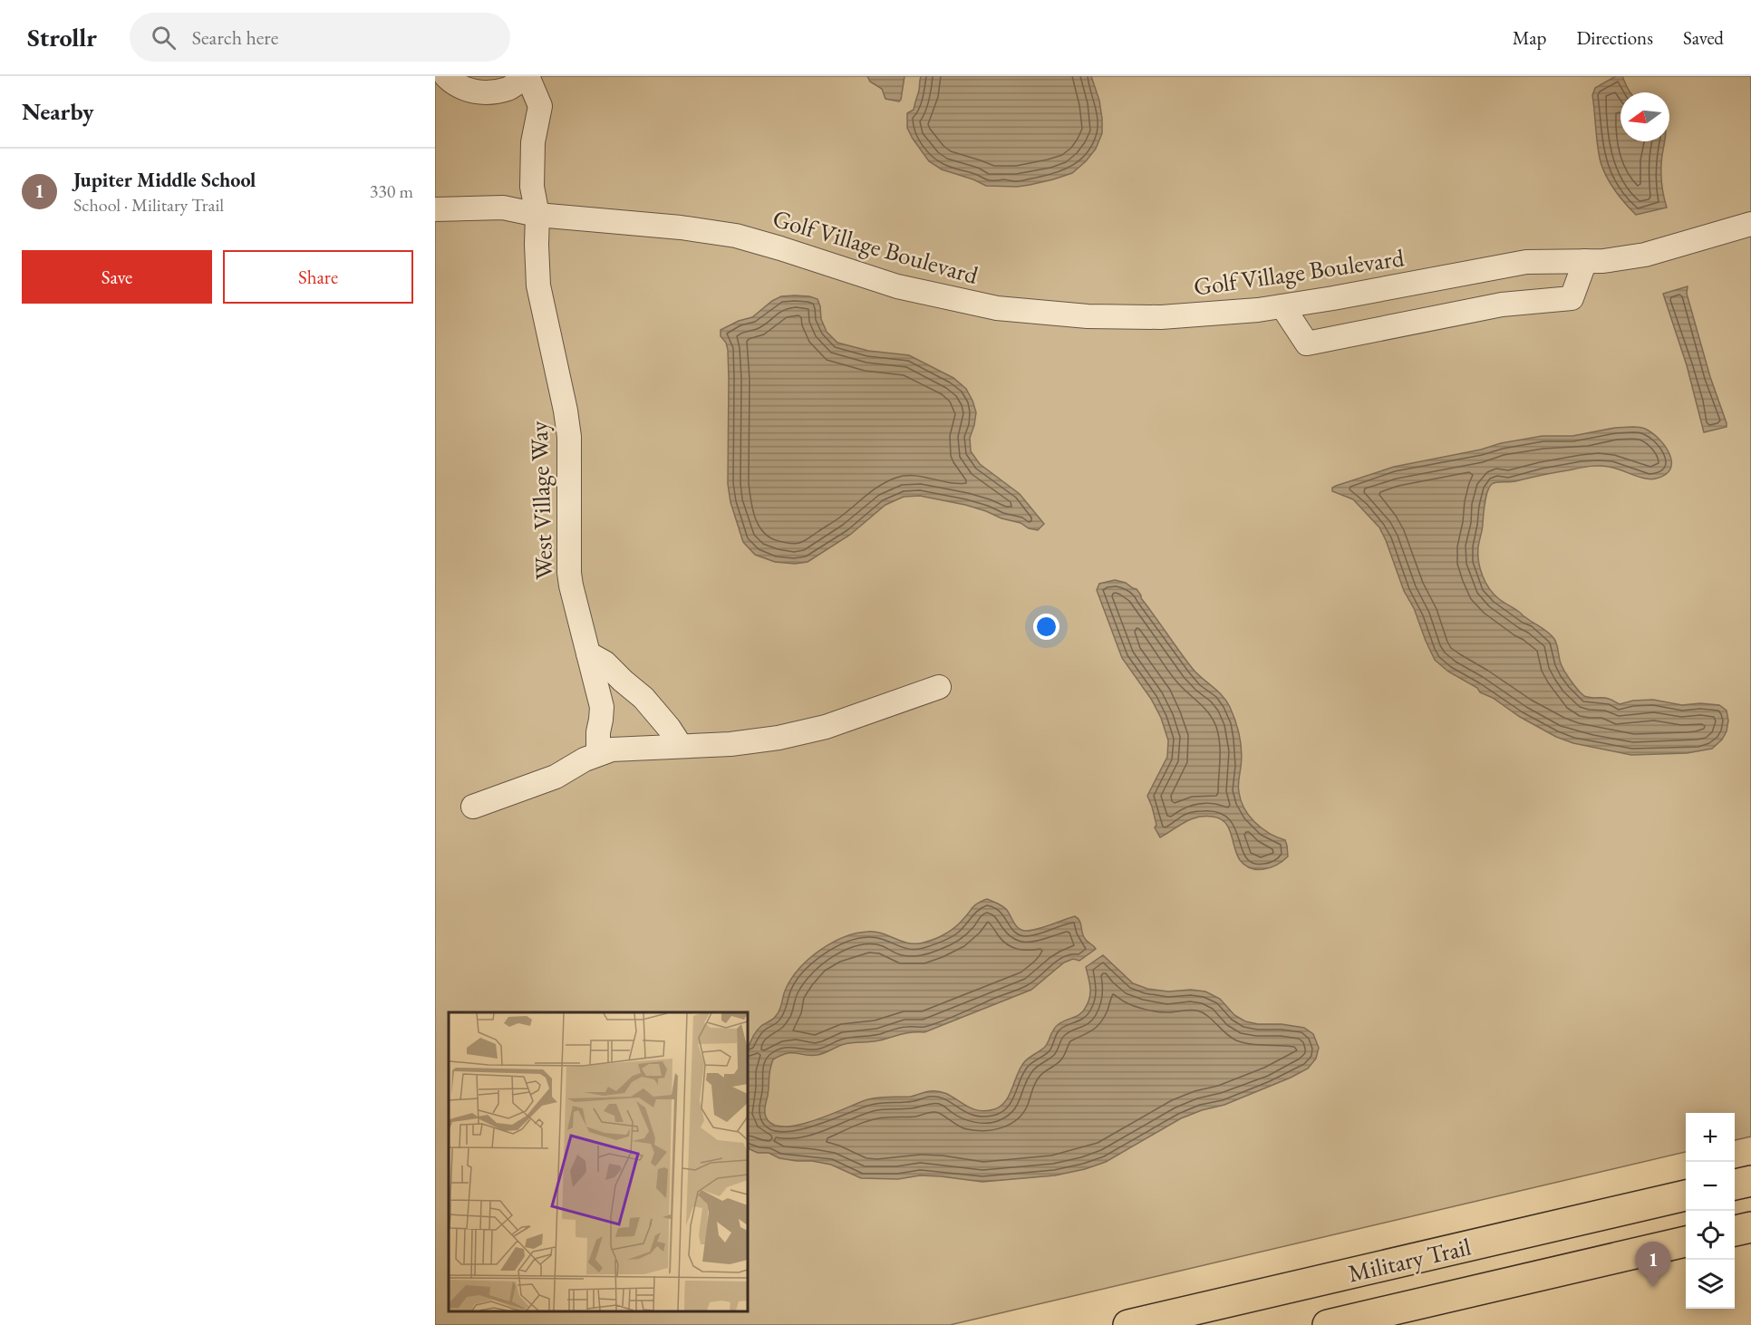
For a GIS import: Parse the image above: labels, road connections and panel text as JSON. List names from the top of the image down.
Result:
{
  "streets": {
    "main road": ["Military Trail"],
    "street": ["Golf Village Boulevard", "West Village Way"]
  },
  "crossings": [
    ["Golf Village Boulevard", "West Village Way"]
  ],
  "north": "left",
  "page": {
    "header": "Strollr",
    "search": "Search here",
    "nav": ["Map", "Directions", "Saved"],
    "heading": "Nearby",
    "list": [
      {
        "mark": "1",
        "name": "Jupiter Middle School",
        "note": "School · Military Trail",
        "value": "330 m"
      }
    ],
    "buttons": ["Save", "Share"],
    "map_buttons": ["+", "−"],
    "pins": "1"
  }
}
